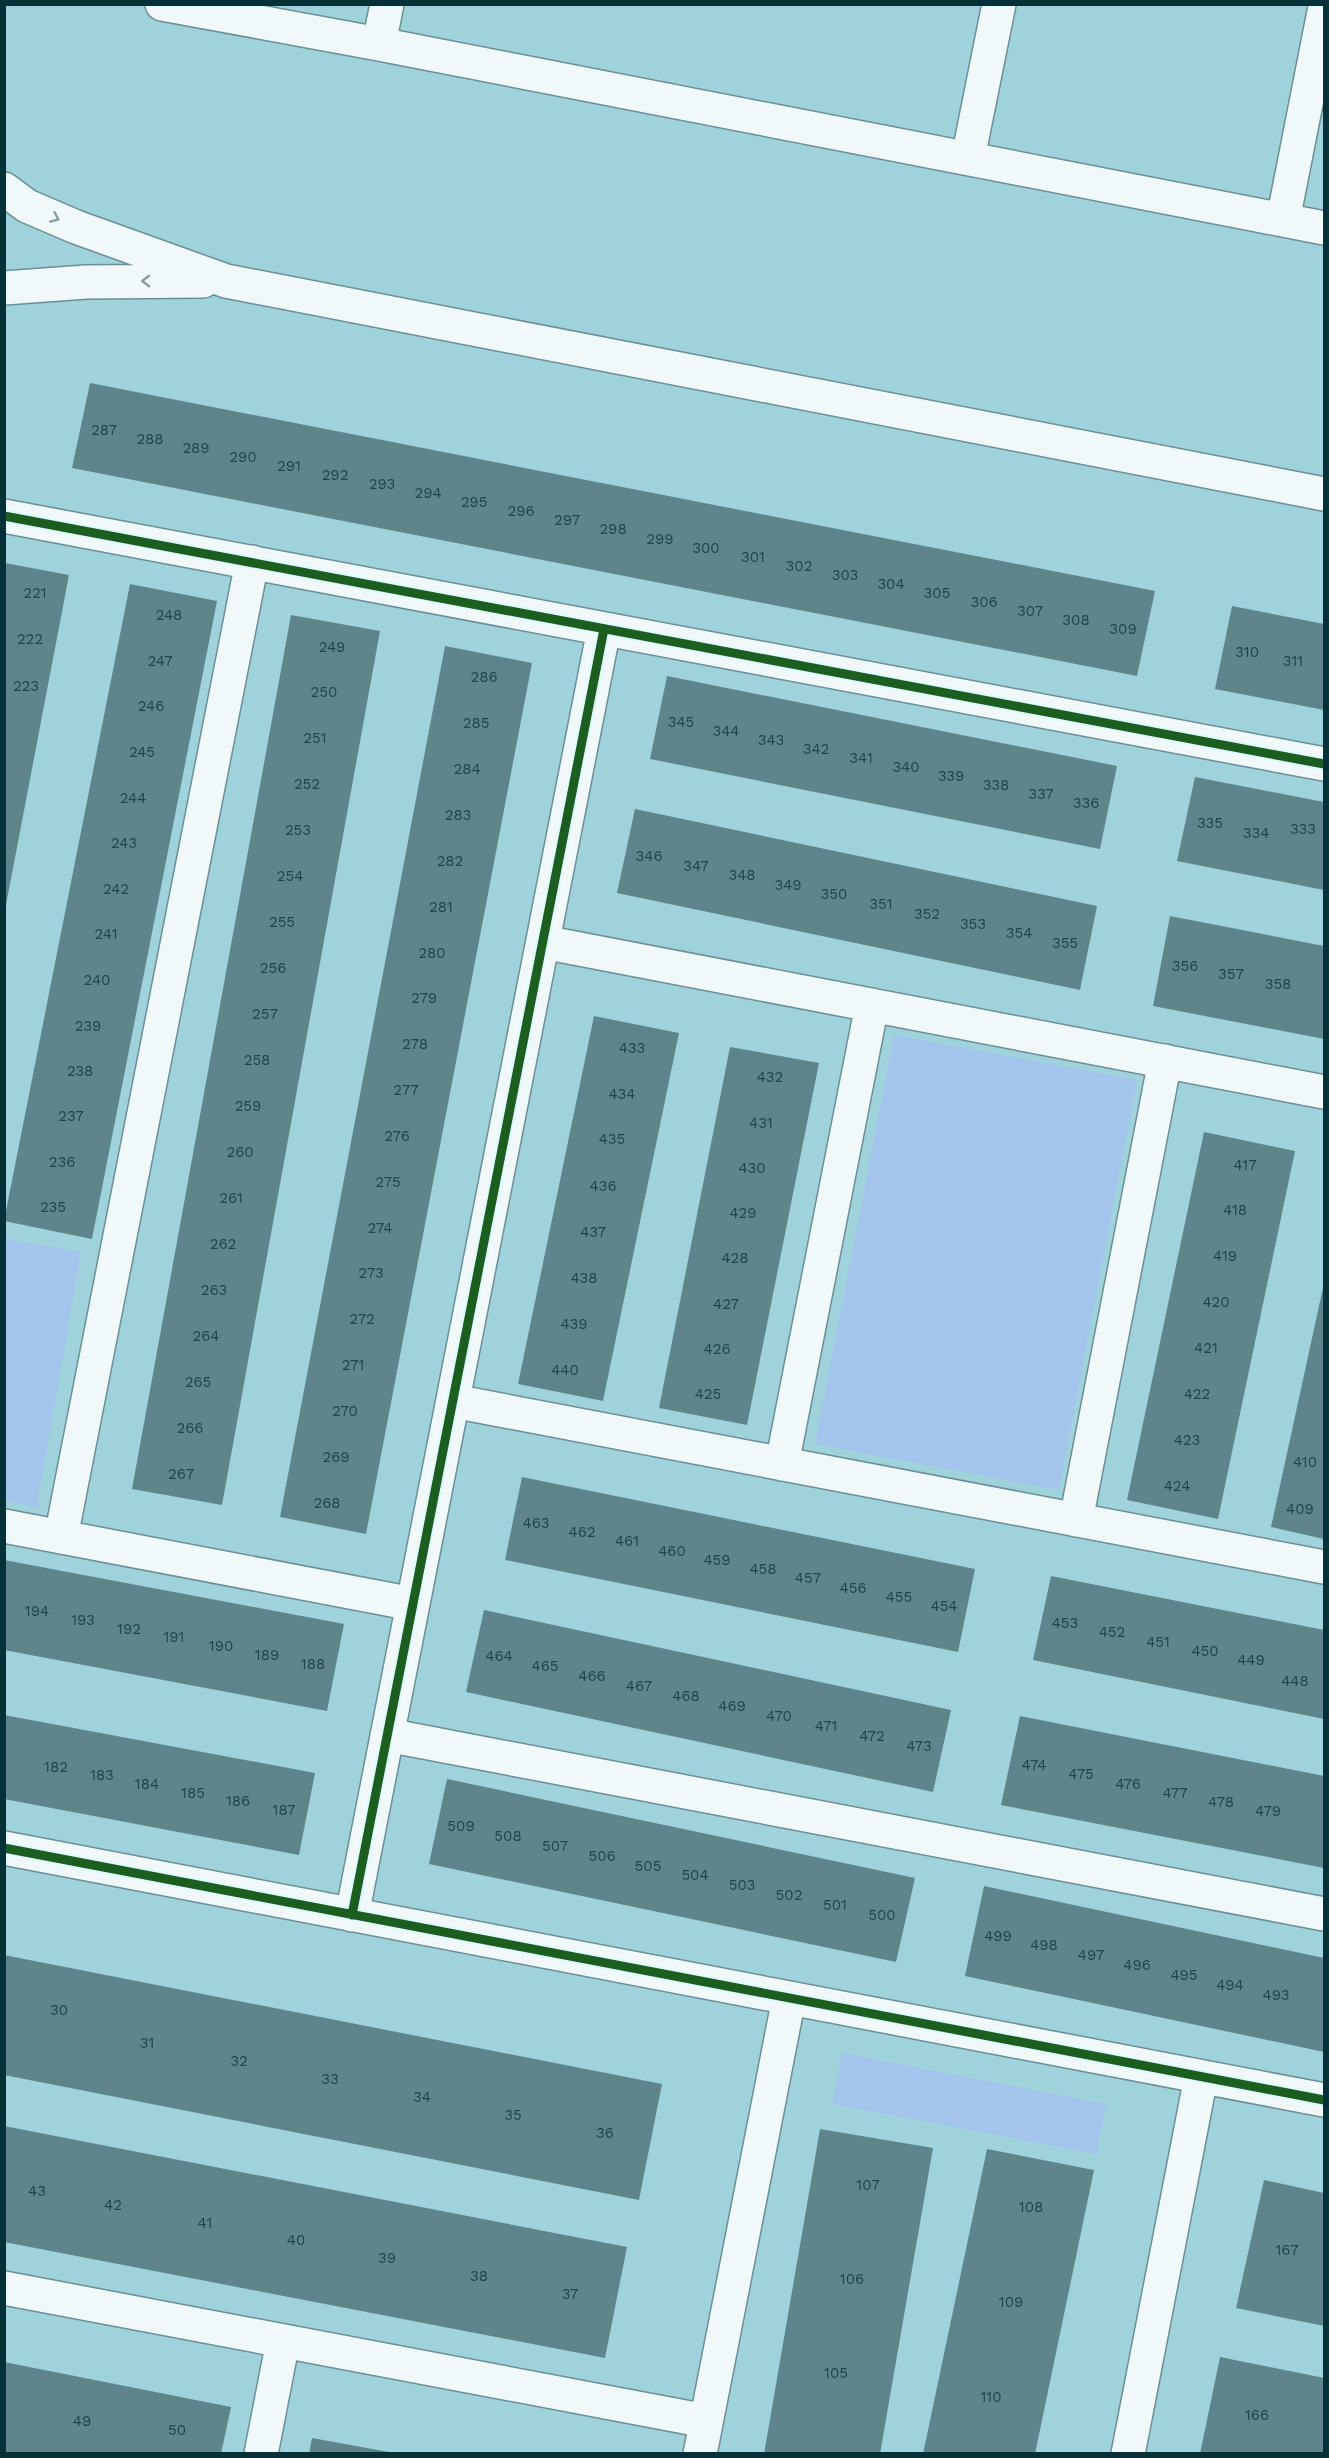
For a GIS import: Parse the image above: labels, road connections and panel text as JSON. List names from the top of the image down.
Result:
{
  "house_numbers": [
    "287",
    "288",
    "289",
    "290",
    "291",
    "292",
    "293",
    "294",
    "295",
    "296",
    "297",
    "298",
    "299",
    "300",
    "301",
    "302",
    "303",
    "304",
    "221",
    "305",
    "306",
    "307",
    "248",
    "308",
    "309",
    "222",
    "249",
    "310",
    "247",
    "311",
    "286",
    "223",
    "250",
    "246",
    "345",
    "285",
    "344",
    "251",
    "343",
    "342",
    "245",
    "341",
    "340",
    "284",
    "339",
    "252",
    "338",
    "337",
    "244",
    "336",
    "283",
    "335",
    "333",
    "253",
    "334",
    "243",
    "346",
    "282",
    "347",
    "348",
    "254",
    "349",
    "242",
    "350",
    "351",
    "281",
    "352",
    "255",
    "353",
    "354",
    "241",
    "355",
    "280",
    "356",
    "256",
    "357",
    "240",
    "358",
    "279",
    "257",
    "239",
    "278",
    "433",
    "258",
    "238",
    "432",
    "277",
    "434",
    "259",
    "237",
    "431",
    "276",
    "435",
    "260",
    "236",
    "417",
    "430",
    "275",
    "436",
    "261",
    "235",
    "418",
    "429",
    "274",
    "437",
    "262",
    "419",
    "428",
    "273",
    "438",
    "263",
    "420",
    "427",
    "272",
    "439",
    "264",
    "421",
    "426",
    "271",
    "440",
    "265",
    "425",
    "422",
    "270",
    "266",
    "423",
    "269",
    "410",
    "267",
    "424",
    "268",
    "409",
    "463",
    "462",
    "461",
    "460",
    "459",
    "458",
    "457",
    "456",
    "455",
    "454",
    "194",
    "193",
    "453",
    "192",
    "452",
    "191",
    "451",
    "190",
    "450",
    "189",
    "464",
    "449",
    "188",
    "465",
    "466",
    "448",
    "467",
    "468",
    "469",
    "470",
    "471",
    "472",
    "473",
    "474",
    "182",
    "475",
    "183",
    "184",
    "476",
    "185",
    "477",
    "186",
    "478",
    "187",
    "479",
    "509",
    "508",
    "507",
    "506",
    "505",
    "504",
    "503",
    "502",
    "501",
    "500",
    "499",
    "498",
    "497",
    "496",
    "495",
    "494",
    "493",
    "30",
    "31",
    "32",
    "33",
    "34",
    "35",
    "36",
    "107",
    "43",
    "42",
    "108",
    "41",
    "40",
    "167",
    "39",
    "38",
    "106",
    "37",
    "109",
    "105",
    "110",
    "166",
    "49",
    "50"
  ]
}
